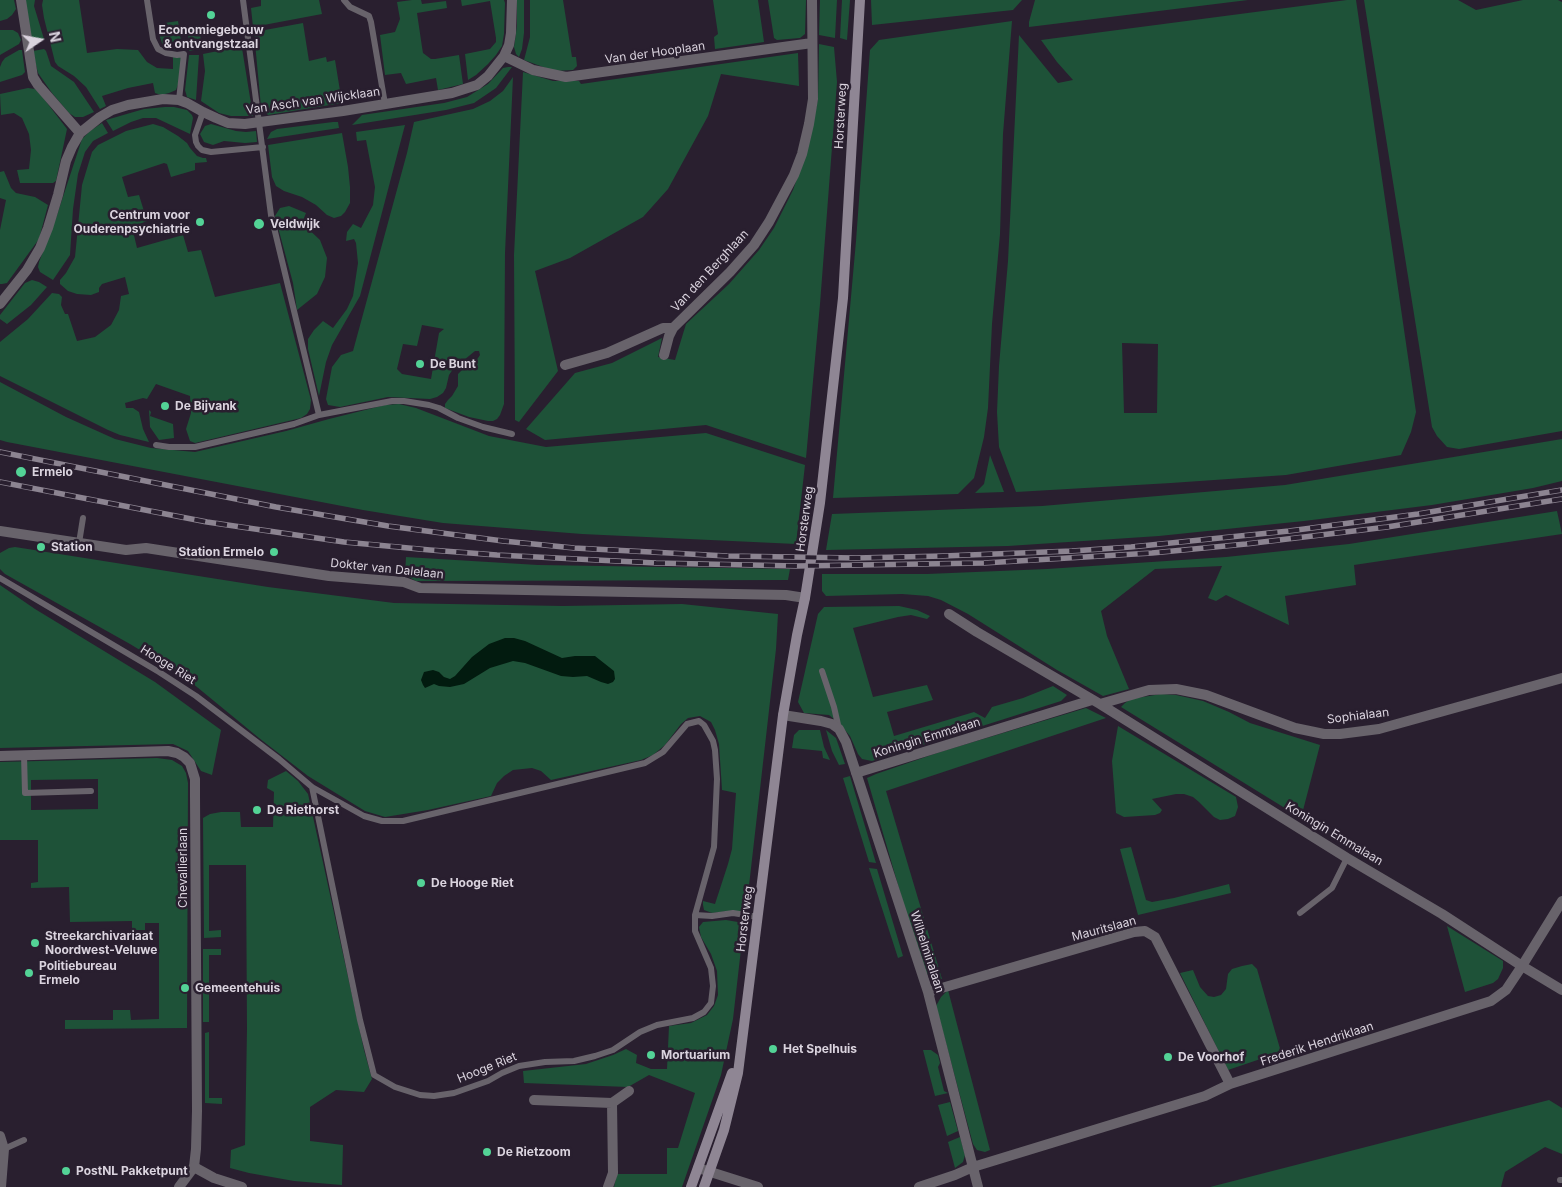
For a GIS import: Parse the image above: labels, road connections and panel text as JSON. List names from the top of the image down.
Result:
{
  "streets": {
    "main road": ["Horsterweg"],
    "street": [
      "Van der Hooplaan",
      "Van Asch van Wijcklaan",
      "Van den Berghlaan",
      "Dokter van Dalelaan",
      "Sophialaan",
      "Koningin Emmalaan",
      "Chevallierlaan",
      "Mauritslaan",
      "Wilhelminalaan",
      "Frederik Hendriklaan"
    ],
    "lane": ["Hooge Riet"]
  },
  "crossings": [
    ["Van der Hooplaan", "Van Asch van Wijcklaan"],
    ["Van der Hooplaan", "Van den Berghlaan"],
    ["Horsterweg", "Dokter van Dalelaan"],
    ["Sophialaan", "Koningin Emmalaan"],
    ["Koningin Emmalaan", "Wilhelminalaan"],
    ["Koningin Emmalaan", "Frederik Hendriklaan"],
    ["Mauritslaan", "Wilhelminalaan"],
    ["Mauritslaan", "Frederik Hendriklaan"],
    ["Wilhelminalaan", "Frederik Hendriklaan"]
  ],
  "places": [
    "Economiegebouw & ontvangstzaal",
    "Centrum voor Ouderenpsychiatrie",
    "Veldwijk",
    "De Bunt",
    "De Bijvank",
    "Ermelo",
    "Station",
    "Station Ermelo",
    "De Riethorst",
    "De Hooge Riet",
    "Streekarchivariaat Noordwest-Veluwe",
    "Politiebureau Ermelo",
    "Gemeentehuis",
    "Het Spelhuis",
    "Mortuarium",
    "De Voorhof",
    "De Rietzoom",
    "PostNL Pakketpunt"
  ],
  "north": "right"
}
